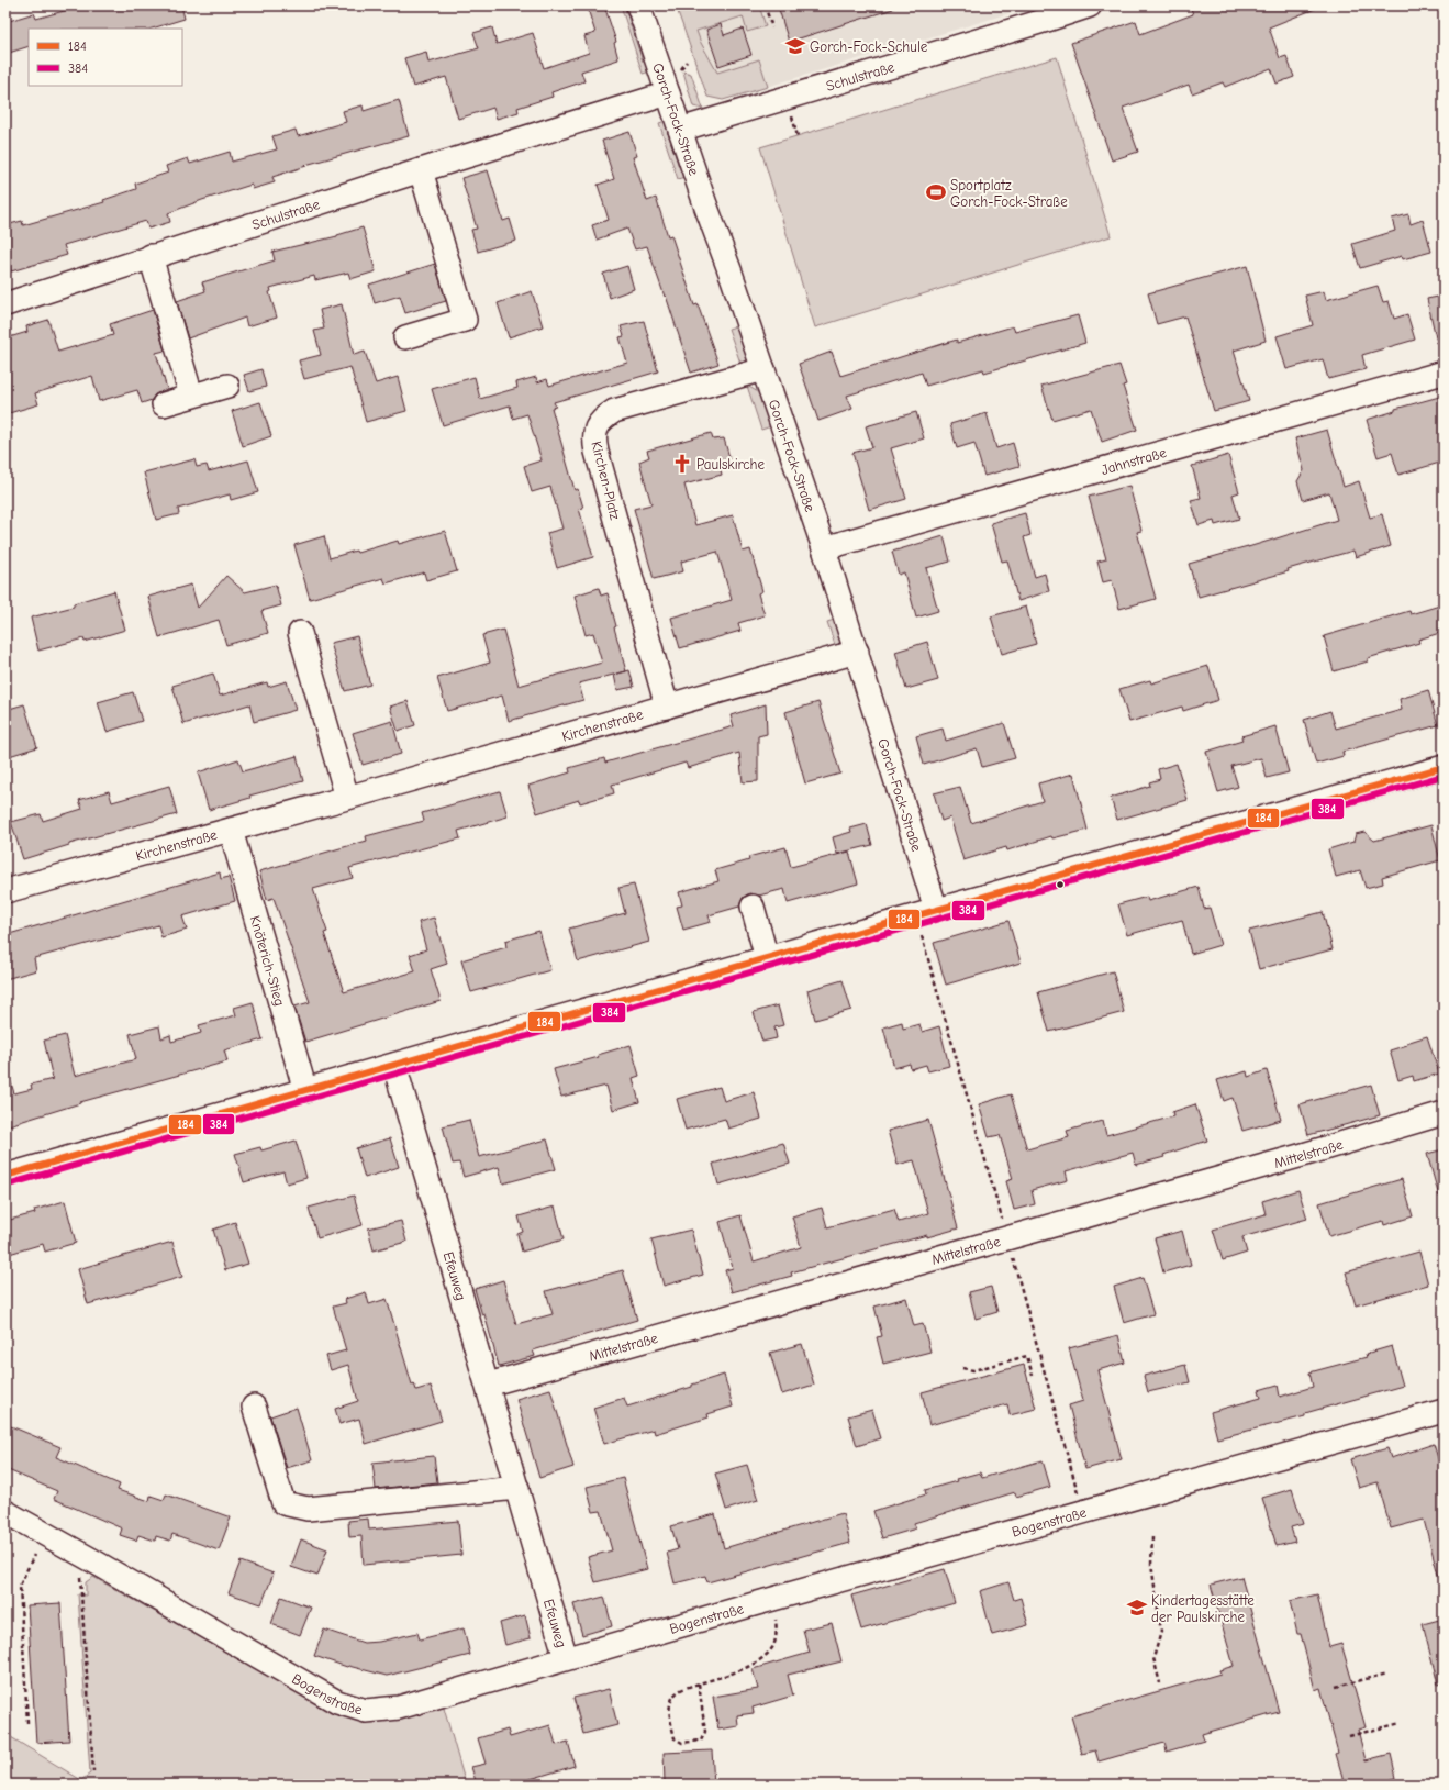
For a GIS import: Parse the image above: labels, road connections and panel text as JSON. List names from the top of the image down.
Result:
{
  "streets": {
    "street": [
      "Schulstraße",
      "Gorch-Fock-Straße",
      "Jahnstraße",
      "Kirchen-Platz",
      "Kirchenstraße",
      "Knöterich-Stieg",
      "Mittelstraße",
      "Efeuweg",
      "Bogenstraße"
    ]
  },
  "crossings": [
    ["Schulstraße", "Gorch-Fock-Straße"],
    ["Gorch-Fock-Straße", "Jahnstraße"],
    ["Gorch-Fock-Straße", "Kirchen-Platz"],
    ["Gorch-Fock-Straße", "Kirchenstraße"],
    ["Kirchen-Platz", "Kirchenstraße"],
    ["Kirchenstraße", "Knöterich-Stieg"],
    ["Mittelstraße", "Efeuweg"],
    ["Efeuweg", "Bogenstraße"]
  ],
  "places": {
    "school or university": ["Gorch-Fock-Schule", "Kindertagesstätte der Paulskirche"],
    "sports": ["Sportplatz Gorch-Fock-Straße"],
    "church": ["Paulskirche"]
  },
  "lines": ["transit line 184", "transit line 384"],
  "legend": ["184", "384"]
}
